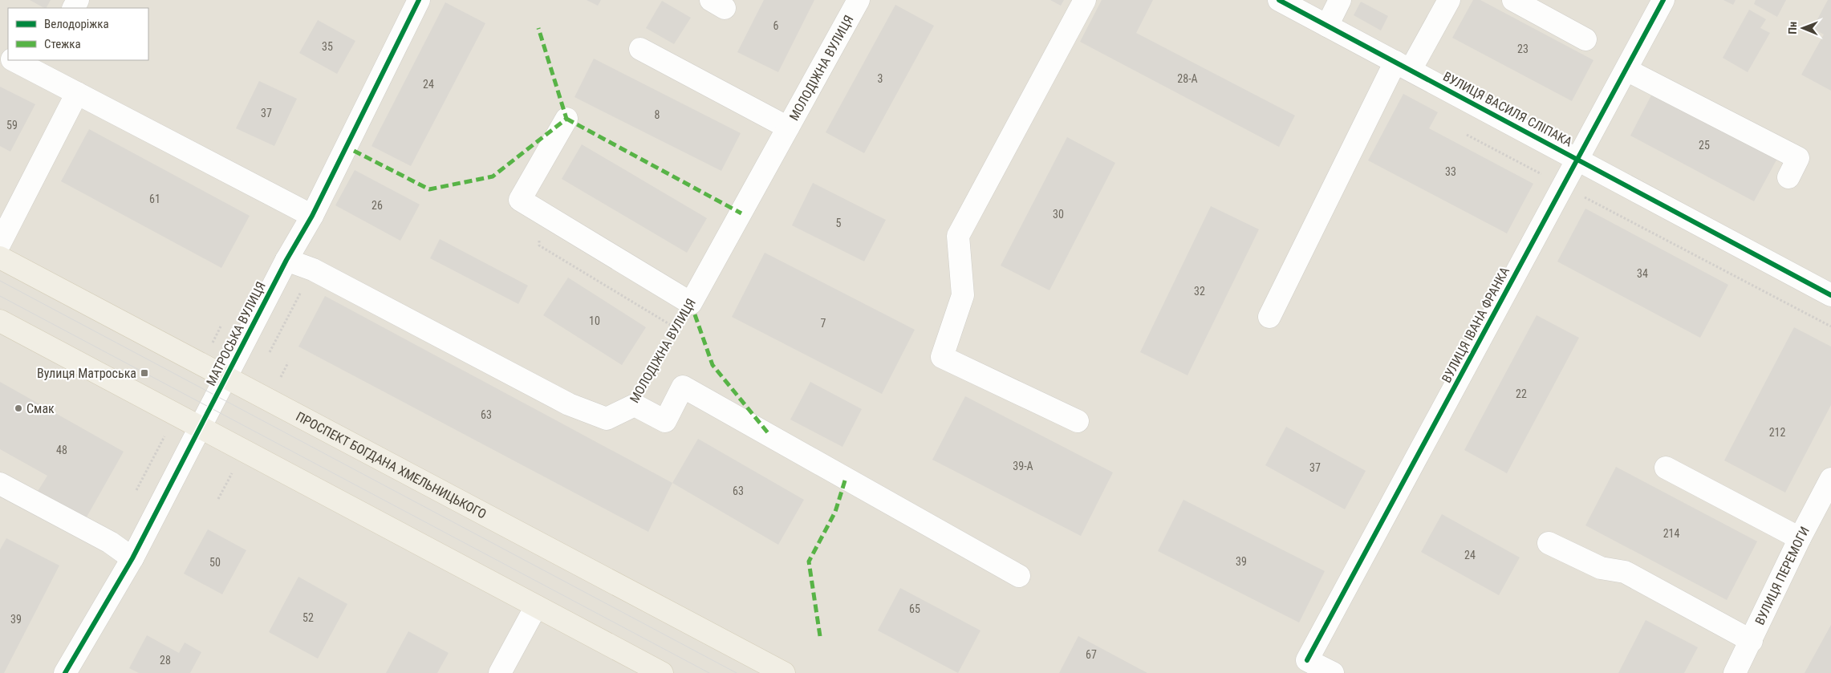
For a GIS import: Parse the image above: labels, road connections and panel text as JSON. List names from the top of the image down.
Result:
{
  "streets": {
    "main road": ["ПРОСПЕКТ БОГДАНА ХМЕЛЬНИЦЬКОГО"],
    "street": [
      "МОЛОДІЖНА ВУЛИЦЯ",
      "ВУЛИЦЯ ВАСИЛЯ СЛІПАКА",
      "ВУЛИЦЯ ІВАНА ФРАНКА",
      "МАТРОСЬКА ВУЛИЦЯ",
      "ВУЛИЦЯ ПЕРЕМОГИ"
    ]
  },
  "crossings": [
    ["МОЛОДІЖНА ВУЛИЦЯ", "МАТРОСЬКА ВУЛИЦЯ"],
    ["ВУЛИЦЯ ВАСИЛЯ СЛІПАКА", "ВУЛИЦЯ ІВАНА ФРАНКА"],
    ["МАТРОСЬКА ВУЛИЦЯ", "ПРОСПЕКТ БОГДАНА ХМЕЛЬНИЦЬКОГО"]
  ],
  "places": {
    "transit": ["Вулиця Матроська"],
    "other": ["Смак"]
  },
  "house_numbers": [
    "6",
    "35",
    "23",
    "3",
    "28-А",
    "24",
    "37",
    "8",
    "59",
    "25",
    "33",
    "61",
    "26",
    "30",
    "5",
    "34",
    "32",
    "10",
    "7",
    "22",
    "63",
    "212",
    "48",
    "39-А",
    "37",
    "63",
    "214",
    "24",
    "39",
    "50",
    "65",
    "52",
    "39",
    "67",
    "28"
  ],
  "legend": ["Велодоріжка", "Стежка"],
  "north": "left"
}
